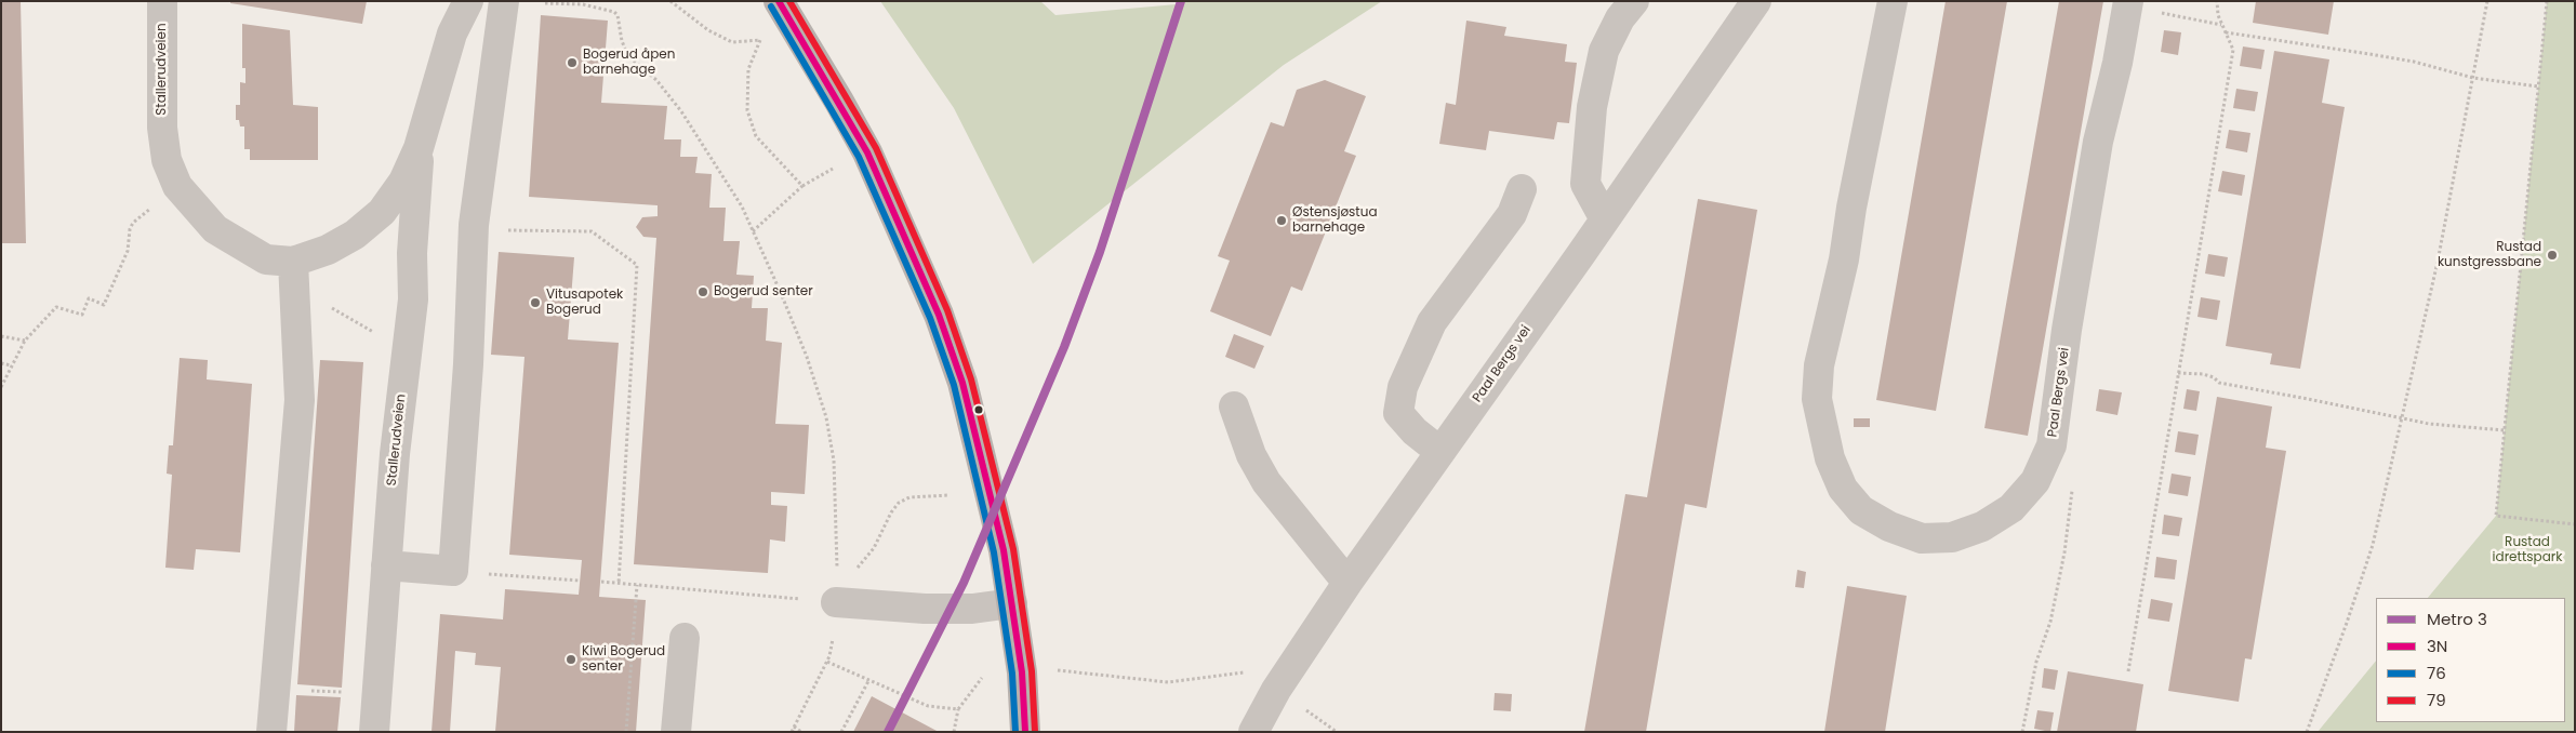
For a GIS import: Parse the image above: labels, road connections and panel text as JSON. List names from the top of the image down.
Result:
{
  "streets": {
    "street": ["Stallerudveien", "Paal Bergs vei"]
  },
  "parks": ["Rustad idrettspark"],
  "places": [
    "Bogerud åpen barnehage",
    "Østensjøstua barnehage",
    "Rustad kunstgressbane",
    "Bogerud senter",
    "Vitusapotek Bogerud",
    "Kiwi Bogerud senter"
  ],
  "lines": [
    "metro line 3",
    "transit line 3N",
    "transit line 79",
    "transit line 76"
  ],
  "legend": [
    "Metro 3",
    "3N",
    "76",
    "79"
  ]
}
